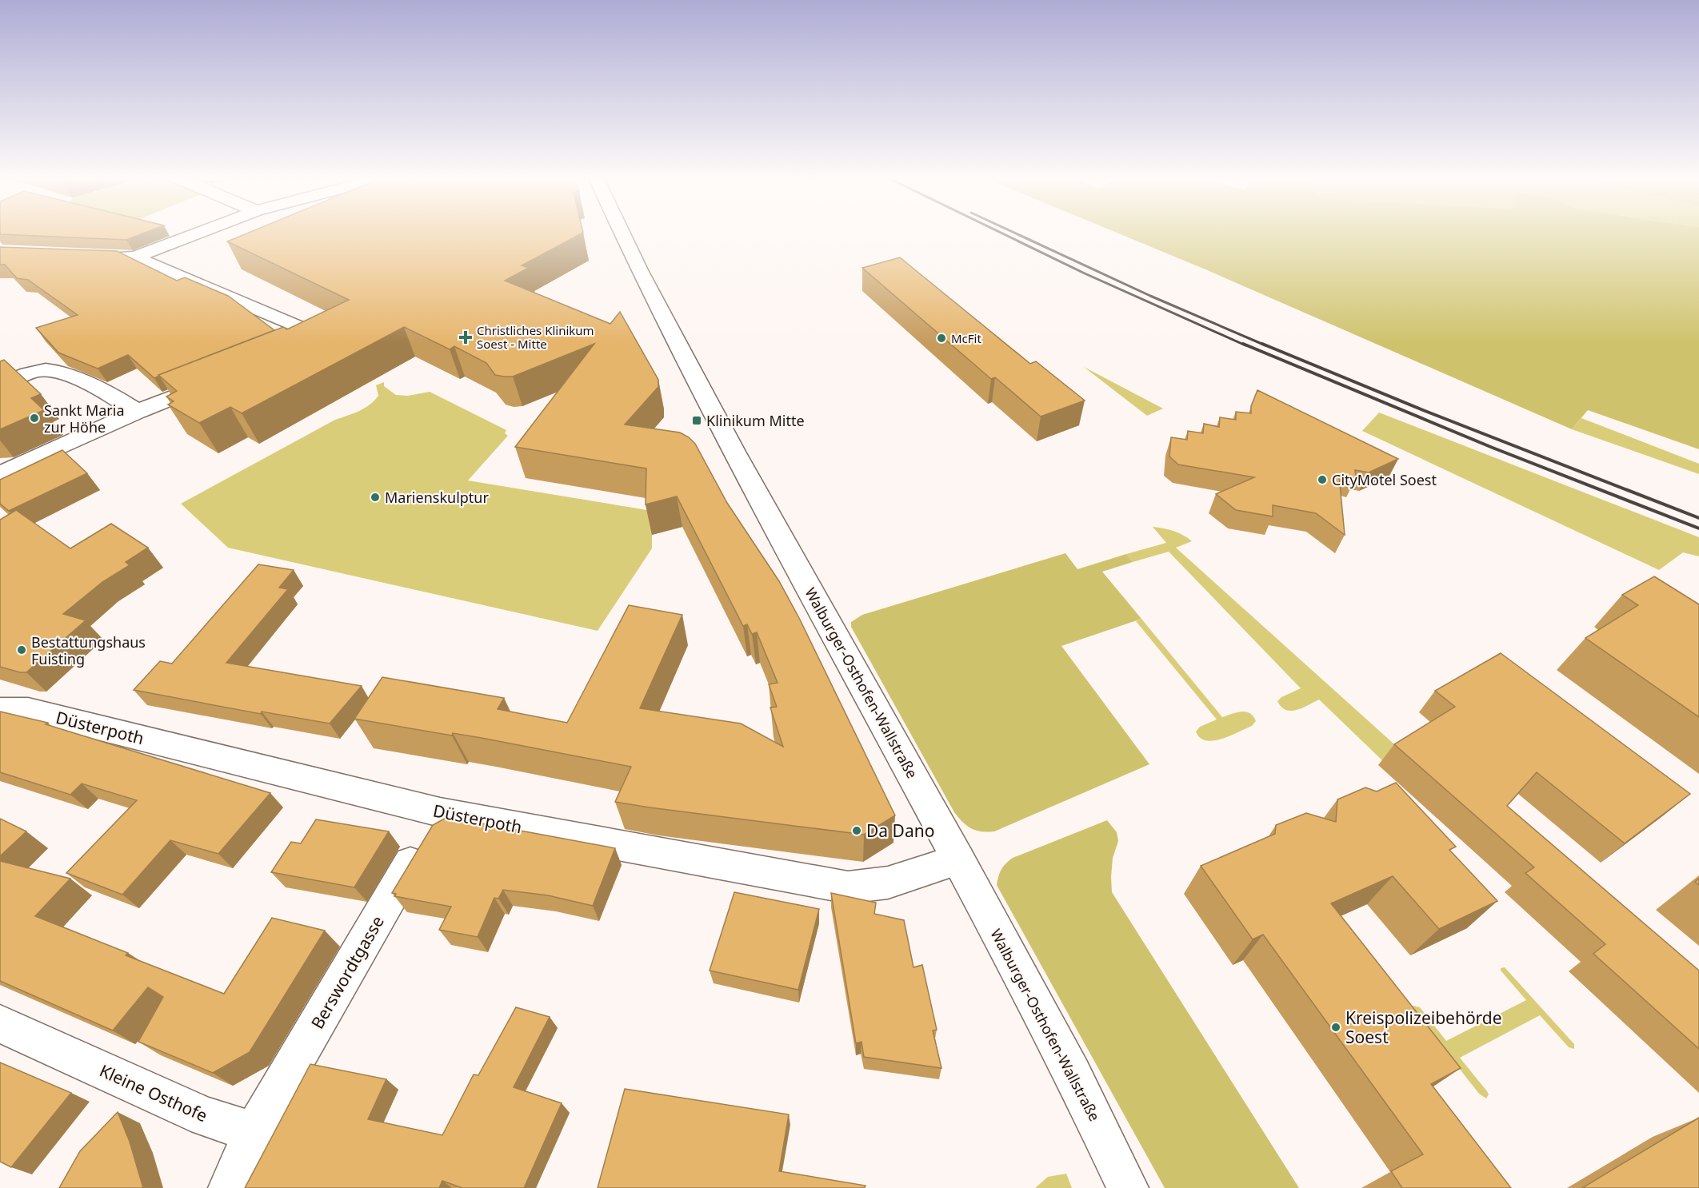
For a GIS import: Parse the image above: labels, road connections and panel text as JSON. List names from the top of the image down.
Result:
{
  "streets": {
    "street": [
      "Walburger-Osthofen-Wallstraße",
      "Düsterpoth",
      "Berswordtgasse",
      "Kleine Osthofe"
    ]
  },
  "crossings": [
    ["Walburger-Osthofen-Wallstraße", "Düsterpoth"],
    ["Düsterpoth", "Berswordtgasse"],
    ["Berswordtgasse", "Kleine Osthofe"]
  ],
  "places": {
    "health": ["Christliches Klinikum Soest - Mitte"],
    "other": [
      "McFit",
      "Sankt Maria zur Höhe",
      "CityMotel Soest",
      "Marienskulptur",
      "Bestattungshaus Fuisting",
      "Da Dano",
      "Kreispolizeibehörde Soest"
    ],
    "transit": ["Klinikum Mitte"]
  }
}
